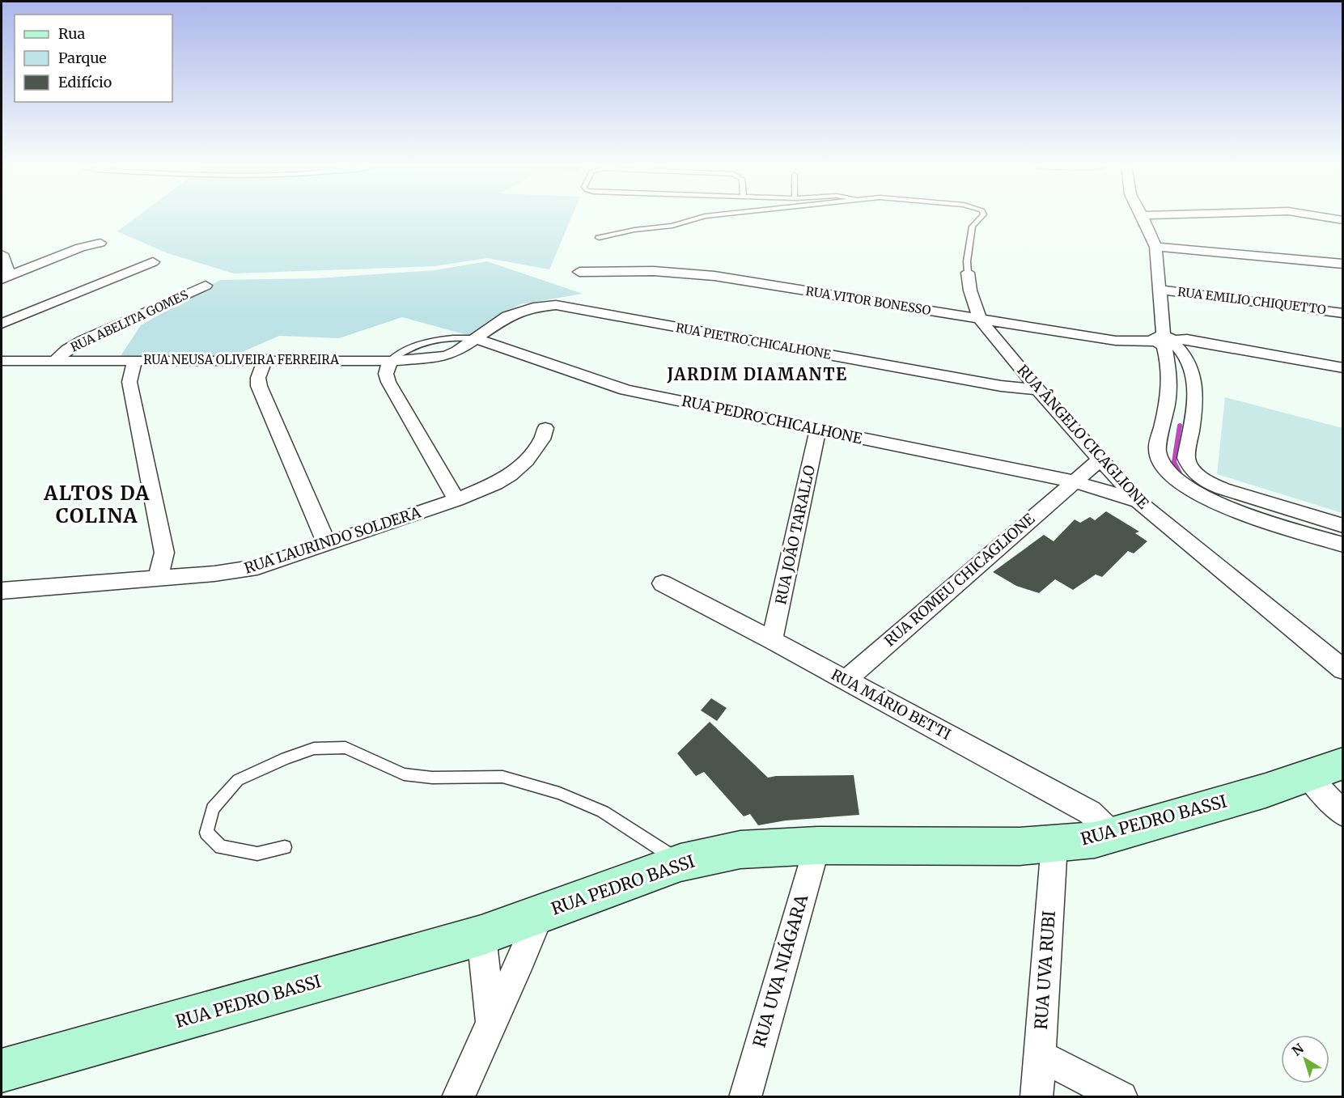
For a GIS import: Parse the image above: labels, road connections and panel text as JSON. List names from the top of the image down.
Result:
{
  "streets": {
    "street": [
      "RUA VITOR BONESSO",
      "RUA EMILIO CHIQUETTO",
      "RUA ABELITA GOMES",
      "RUA PIETRO CHICALHONE",
      "RUA NEUSA OLIVEIRA FERREIRA",
      "RUA PEDRO CHICALHONE",
      "RUA ÂNGELO CICAGLIONE",
      "RUA JOÃO TARALLO",
      "RUA LAURINDO SOLDERA",
      "RUA ROMEU CHICAGLIONE",
      "RUA MÁRIO BETTI",
      "RUA PEDRO BASSI",
      "RUA UVA RUBI",
      "RUA UVA NIÁGARA"
    ]
  },
  "crossings": [
    ["RUA VITOR BONESSO", "RUA ÂNGELO CICAGLIONE"],
    ["RUA ABELITA GOMES", "RUA NEUSA OLIVEIRA FERREIRA"],
    ["RUA PIETRO CHICALHONE", "RUA NEUSA OLIVEIRA FERREIRA"],
    ["RUA PIETRO CHICALHONE", "RUA PEDRO CHICALHONE"],
    ["RUA PIETRO CHICALHONE", "RUA ÂNGELO CICAGLIONE"],
    ["RUA NEUSA OLIVEIRA FERREIRA", "RUA PEDRO CHICALHONE"],
    ["RUA PEDRO CHICALHONE", "RUA ÂNGELO CICAGLIONE"],
    ["RUA PEDRO CHICALHONE", "RUA JOÃO TARALLO"],
    ["RUA PEDRO CHICALHONE", "RUA ROMEU CHICAGLIONE"],
    ["RUA ÂNGELO CICAGLIONE", "RUA ROMEU CHICAGLIONE"],
    ["RUA JOÃO TARALLO", "RUA MÁRIO BETTI"],
    ["RUA ROMEU CHICAGLIONE", "RUA MÁRIO BETTI"],
    ["RUA MÁRIO BETTI", "RUA PEDRO BASSI"],
    ["RUA PEDRO BASSI", "RUA UVA RUBI"],
    ["RUA PEDRO BASSI", "RUA UVA NIÁGARA"]
  ],
  "districts": ["JARDIM DIAMANTE", "ALTOS DA COLINA"],
  "legend": ["Rua", "Parque", "Edifício"],
  "north": "top left"
}
